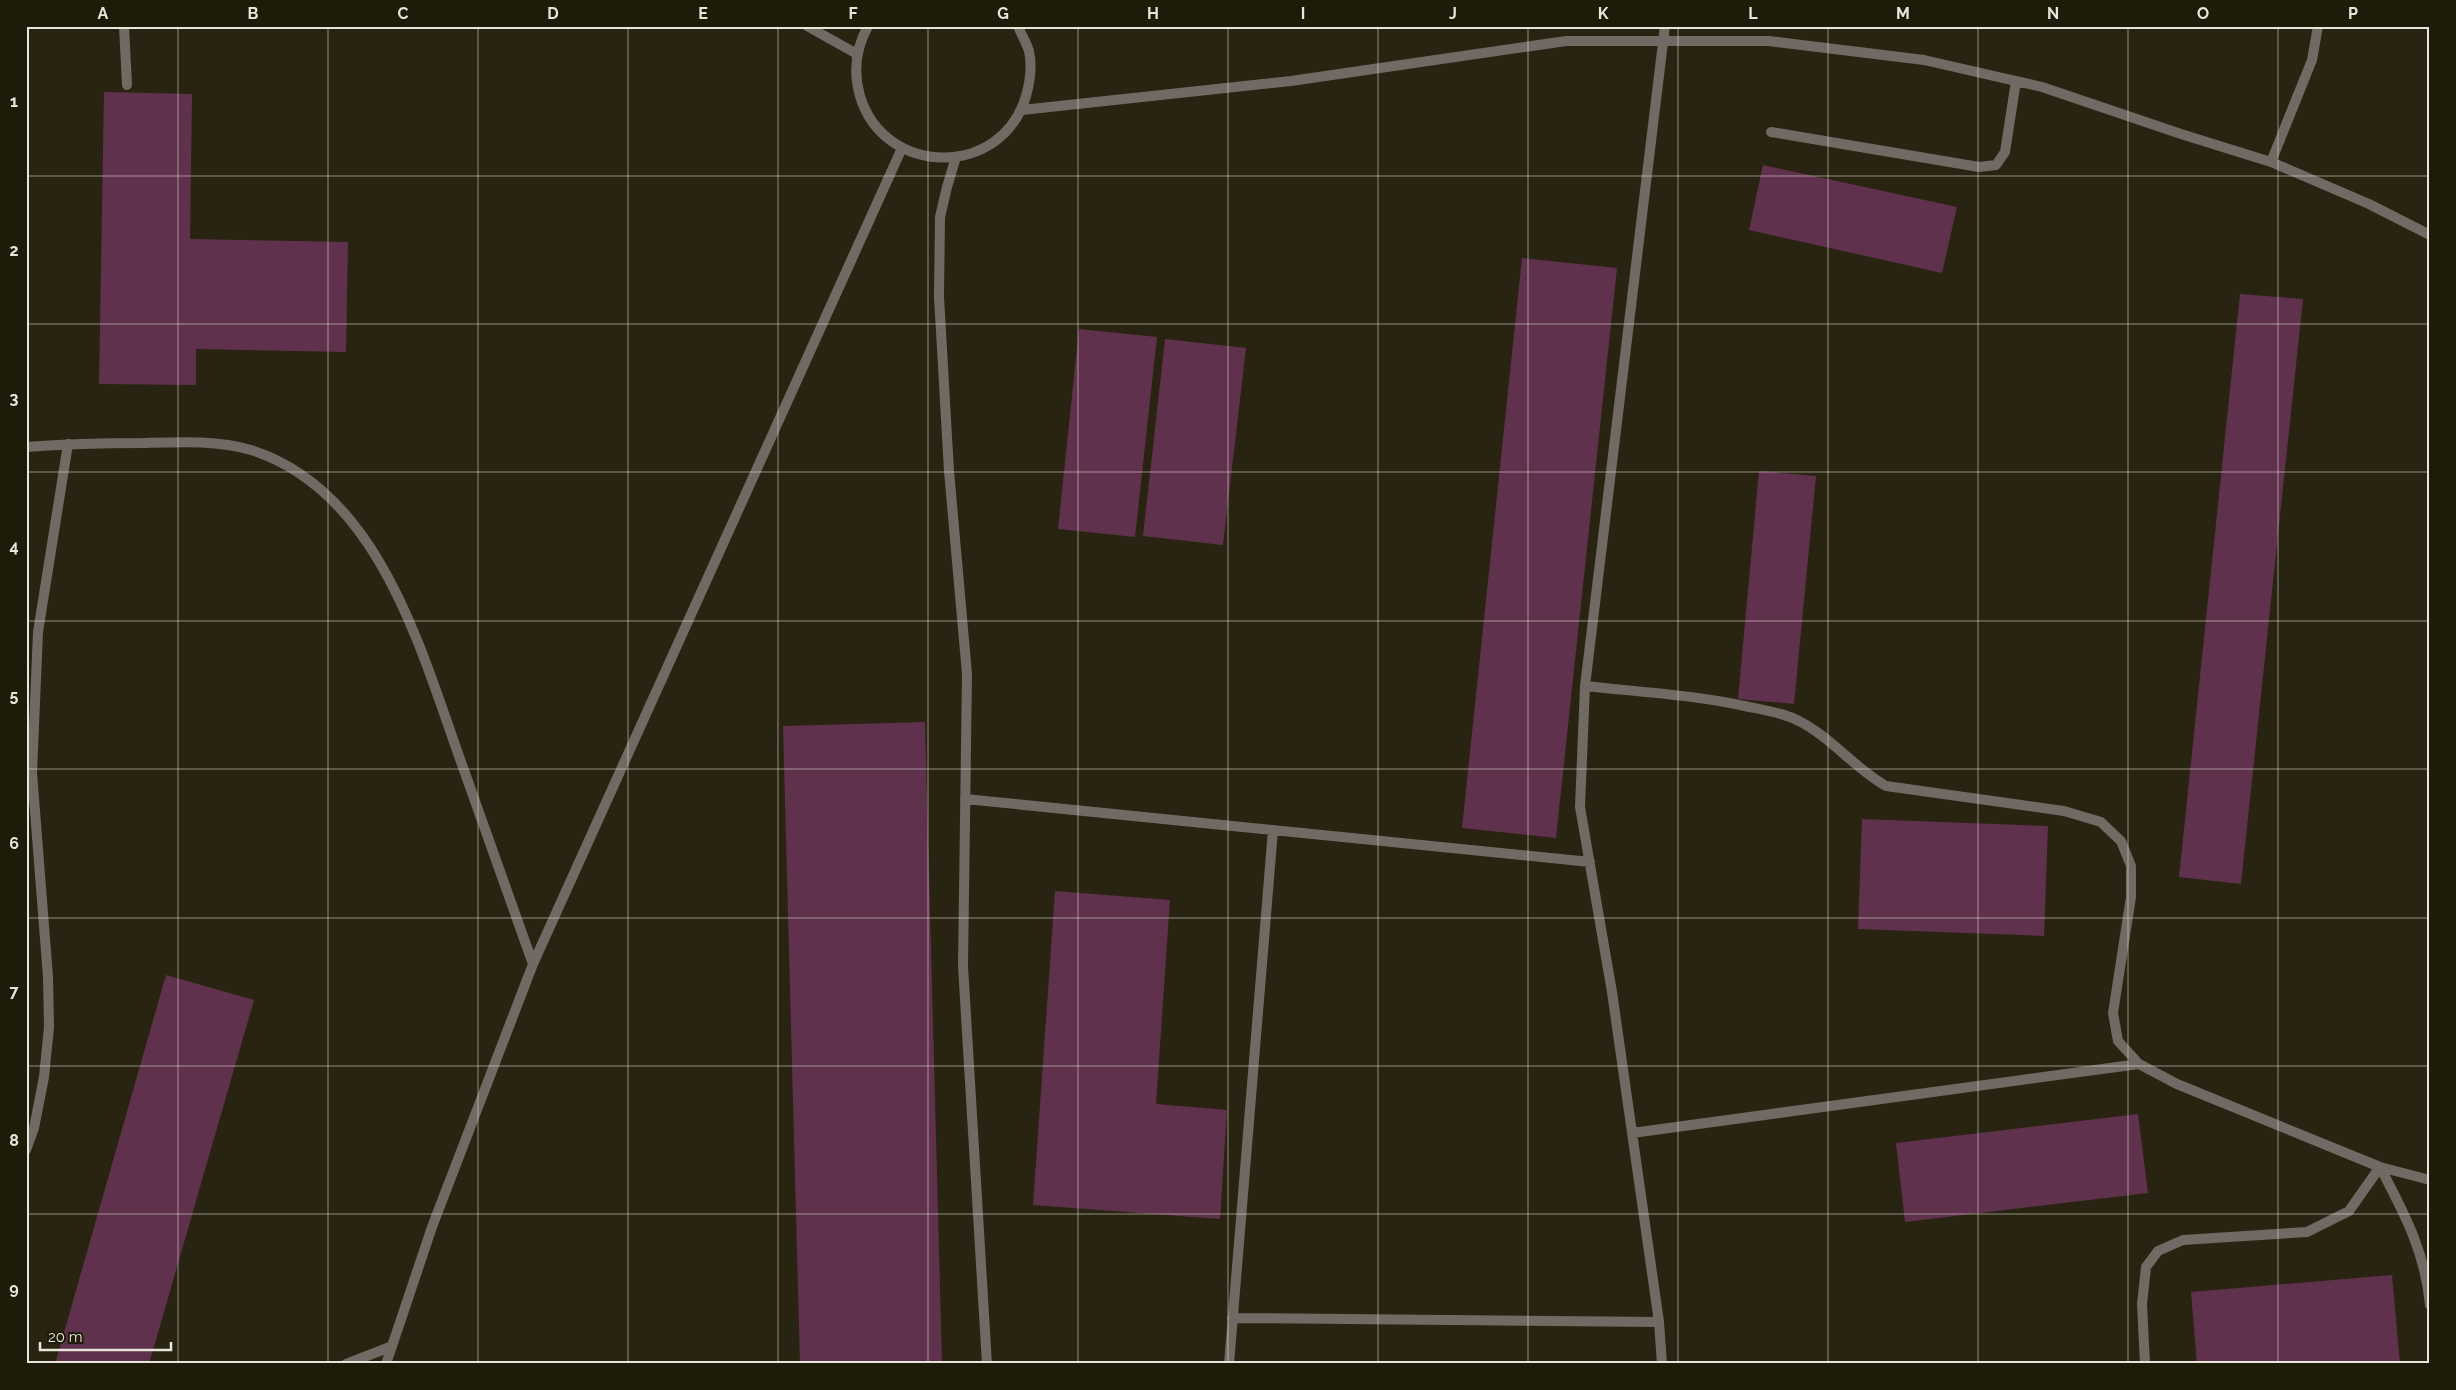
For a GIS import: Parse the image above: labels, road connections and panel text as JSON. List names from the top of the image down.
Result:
{
  "scale_bar": "20 m",
  "grid": {
    "columns": [
      "A",
      "B",
      "C",
      "D",
      "E",
      "F",
      "G",
      "H",
      "I",
      "J",
      "K",
      "L",
      "M",
      "N",
      "O",
      "P"
    ],
    "rows": [
      "1",
      "2",
      "3",
      "4",
      "5",
      "6",
      "7",
      "8",
      "9"
    ]
  }
}
